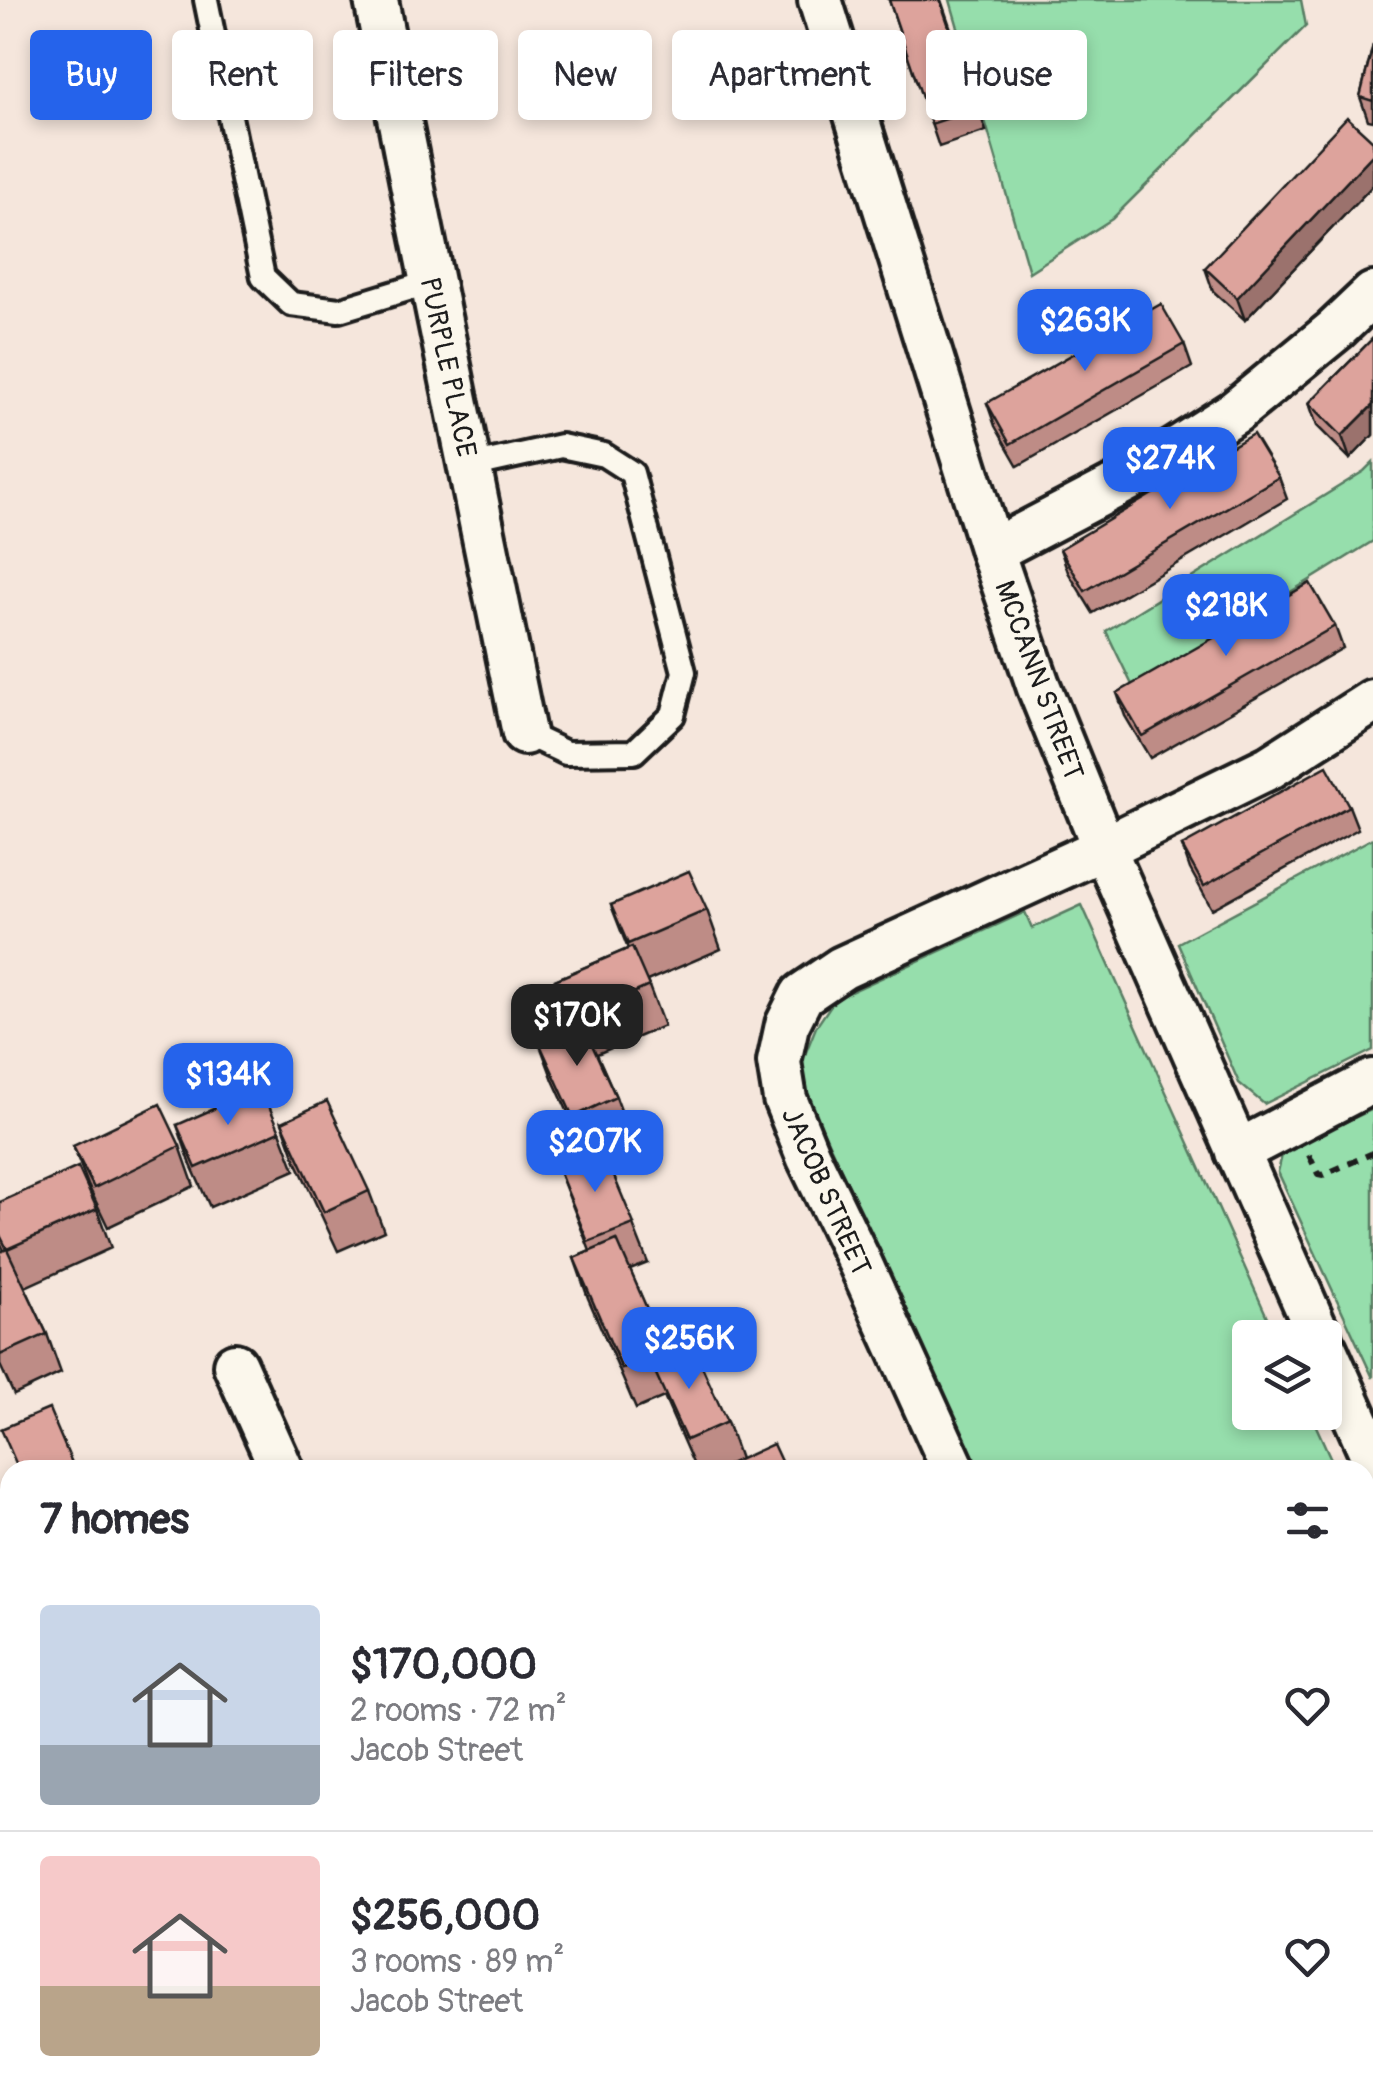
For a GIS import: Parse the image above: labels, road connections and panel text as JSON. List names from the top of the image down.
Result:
{
  "streets": {
    "street": ["PURPLE PLACE", "MCCANN STREET", "JACOB STREET"]
  },
  "crossings": [
    ["MCCANN STREET", "JACOB STREET"]
  ],
  "page": {
    "chip": [
      "Buy",
      "Rent",
      "Filters",
      "New",
      "Apartment",
      "House"
    ],
    "price": [
      "$263K",
      "$274K",
      "$218K",
      "$170K",
      "$134K",
      "$207K",
      "$256K"
    ],
    "heading": "7 homes",
    "list": [
      {
        "name": "$170,000",
        "note": "2 rooms · 72 m² · Jacob Street"
      },
      {
        "name": "$256,000",
        "note": "3 rooms · 89 m² · Jacob Street"
      }
    ]
  }
}
